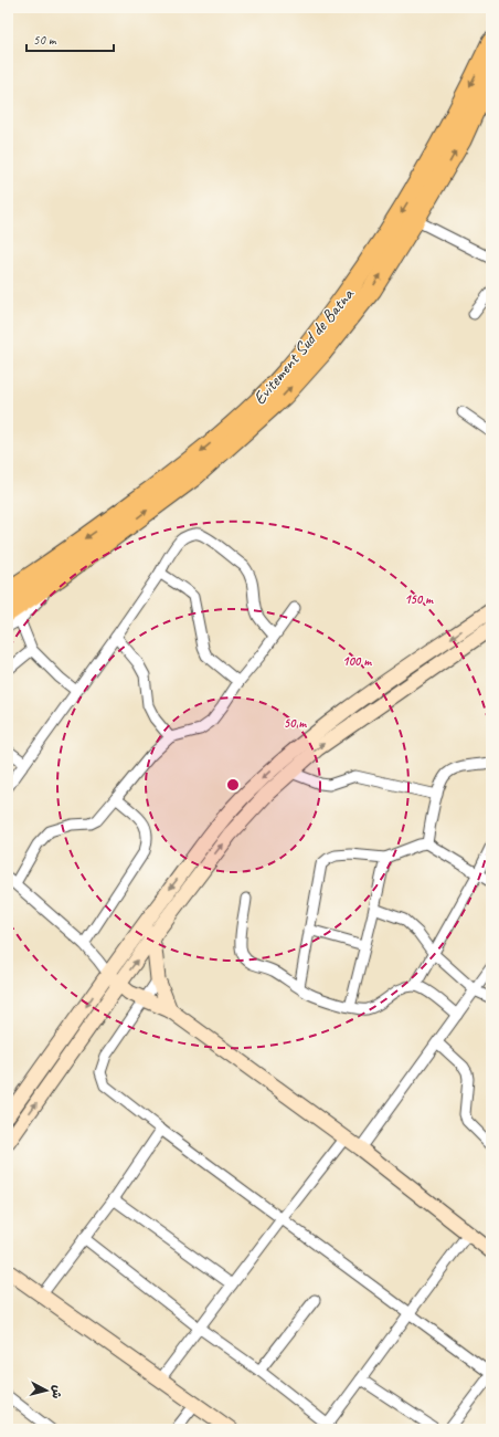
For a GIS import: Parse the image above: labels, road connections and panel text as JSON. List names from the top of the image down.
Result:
{
  "streets": {
    "highway": ["Evitement Sud de Batna"]
  },
  "scale_bar": "50 m",
  "north": "right",
  "rings": ["150 m", "100 m", "50 m"]
}
